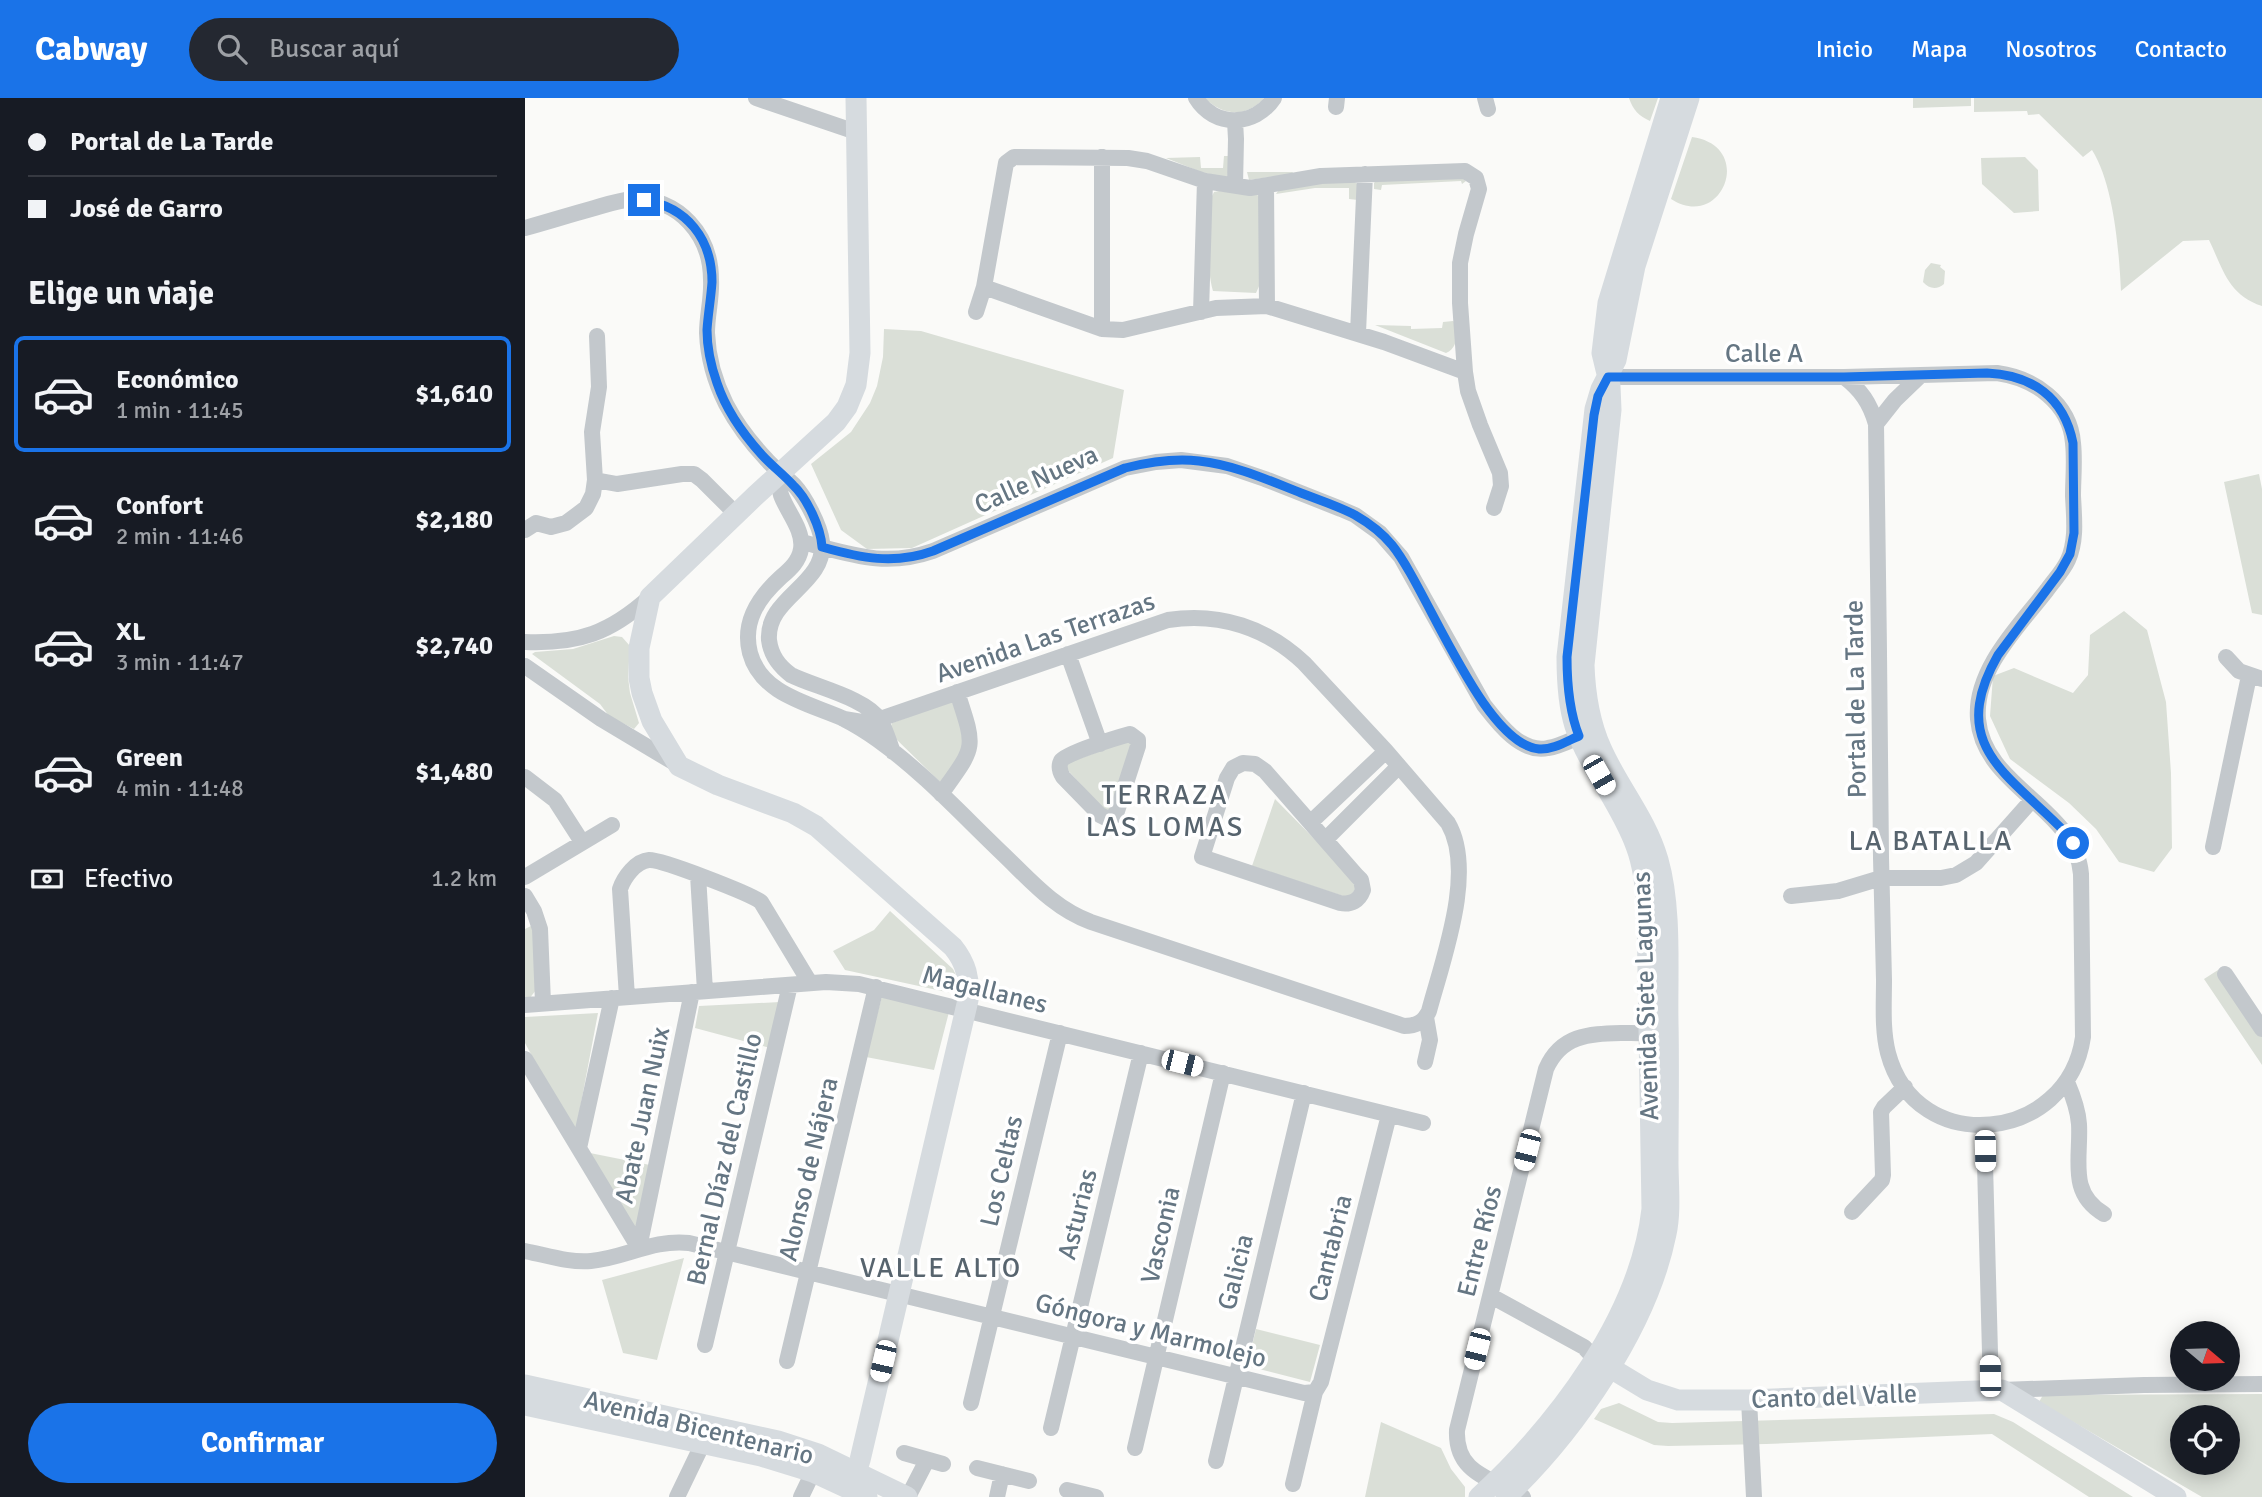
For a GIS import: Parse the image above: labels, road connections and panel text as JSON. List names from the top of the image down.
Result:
{
  "streets": {
    "street": [
      "Calle A",
      "Calle Nueva",
      "Avenida Las Terrazas",
      "Portal de La Tarde",
      "Magallanes",
      "Avenida Siete Lagunas",
      "Abate Juan Nuix",
      "Bernal Díaz del Castillo",
      "Alonso de Nájera",
      "Los Celtas",
      "Asturias",
      "Vasconia",
      "Entre Ríos",
      "Cantabria",
      "Galicia",
      "Góngora y Marmolejo",
      "Canto del Valle",
      "Avenida Bicentenario"
    ]
  },
  "crossings": [
    ["Calle A", "Portal de La Tarde"],
    ["Calle A", "Avenida Siete Lagunas"],
    ["Calle Nueva", "Avenida Las Terrazas"],
    ["Calle Nueva", "Avenida Siete Lagunas"],
    ["Magallanes", "Abate Juan Nuix"],
    ["Magallanes", "Bernal Díaz del Castillo"],
    ["Magallanes", "Alonso de Nájera"],
    ["Magallanes", "Los Celtas"],
    ["Magallanes", "Asturias"],
    ["Magallanes", "Vasconia"],
    ["Magallanes", "Cantabria"],
    ["Magallanes", "Galicia"],
    ["Avenida Siete Lagunas", "Entre Ríos"],
    ["Avenida Siete Lagunas", "Canto del Valle"],
    ["Abate Juan Nuix", "Góngora y Marmolejo"],
    ["Bernal Díaz del Castillo", "Góngora y Marmolejo"],
    ["Alonso de Nájera", "Góngora y Marmolejo"],
    ["Los Celtas", "Góngora y Marmolejo"],
    ["Asturias", "Góngora y Marmolejo"],
    ["Vasconia", "Góngora y Marmolejo"],
    ["Entre Ríos", "Canto del Valle"],
    ["Cantabria", "Góngora y Marmolejo"],
    ["Galicia", "Góngora y Marmolejo"]
  ],
  "districts": ["TERRAZA LAS LOMAS", "LA BATALLA", "VALLE ALTO"],
  "north": "right",
  "page": {
    "header": "Cabway",
    "search": "Buscar aquí",
    "nav": [
      "Inicio",
      "Mapa",
      "Nosotros",
      "Contacto"
    ],
    "banner": ["Portal de La Tarde", "José de Garro"],
    "heading": "Elige un viaje",
    "list": [
      {
        "name": "Económico",
        "note": "1 min · 11:45",
        "value": "$1,610"
      },
      {
        "name": "Confort",
        "note": "2 min · 11:46",
        "value": "$2,180"
      },
      {
        "name": "XL",
        "note": "3 min · 11:47",
        "value": "$2,740"
      },
      {
        "name": "Green",
        "note": "4 min · 11:48",
        "value": "$1,480"
      }
    ],
    "pay": ["Efectivo", "1.2 km"],
    "buttons": "Confirmar"
  }
}
